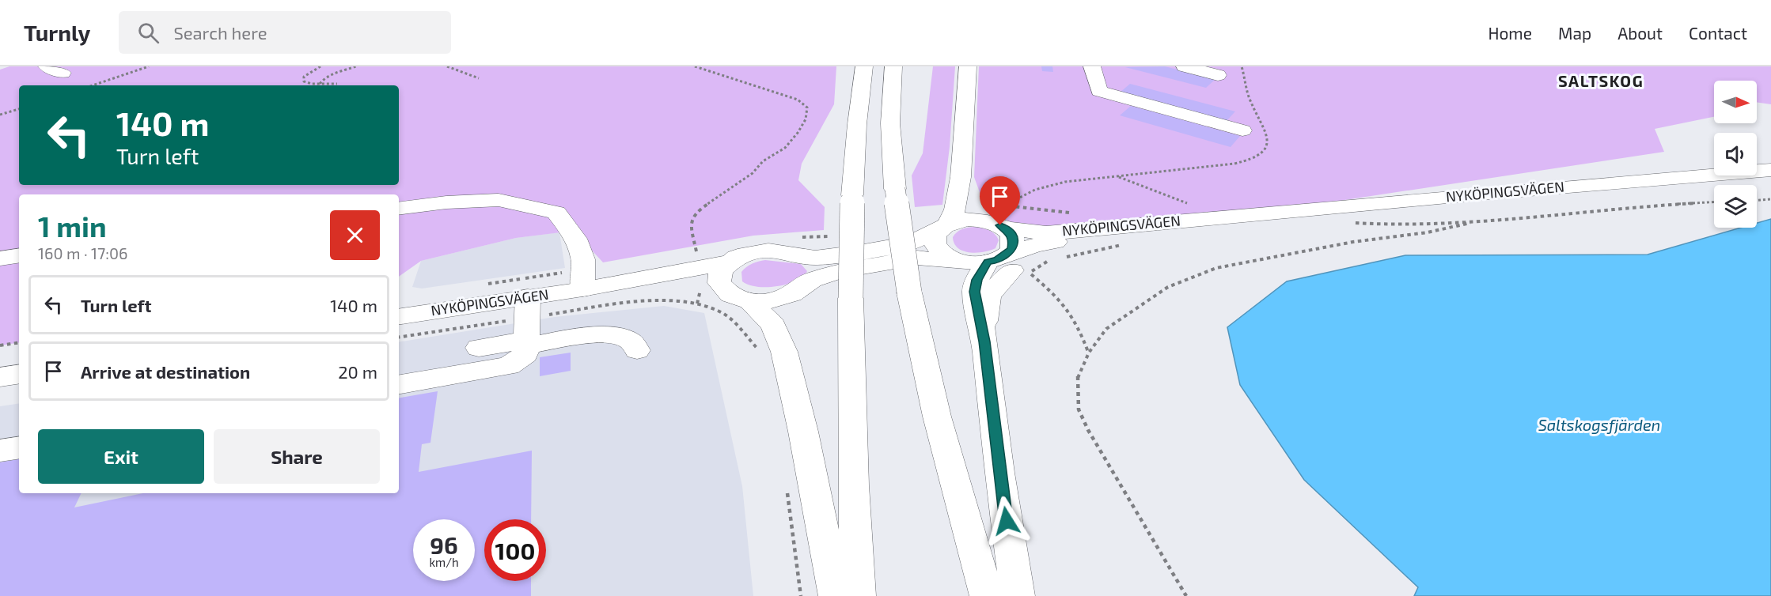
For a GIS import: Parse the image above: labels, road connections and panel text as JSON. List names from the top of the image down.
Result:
{
  "streets": {
    "main road": ["NYKÖPINGSVÄGEN"]
  },
  "districts": ["SALTSKOG"],
  "water": ["Saltskogsfjärden"],
  "north": "right",
  "page": {
    "header": "Turnly",
    "search": "Search here",
    "nav": [
      "Home",
      "Map",
      "About",
      "Contact"
    ],
    "turn": ["140 m", "Turn left"],
    "heading": ["1 min", "160 m · 17:06"],
    "list": [
      {
        "name": "Turn left",
        "value": "140 m"
      },
      {
        "name": "Arrive at destination",
        "value": "20 m"
      }
    ],
    "buttons": ["Exit", "Share"],
    "speed": "96 km/h",
    "limit": "100"
  }
}
